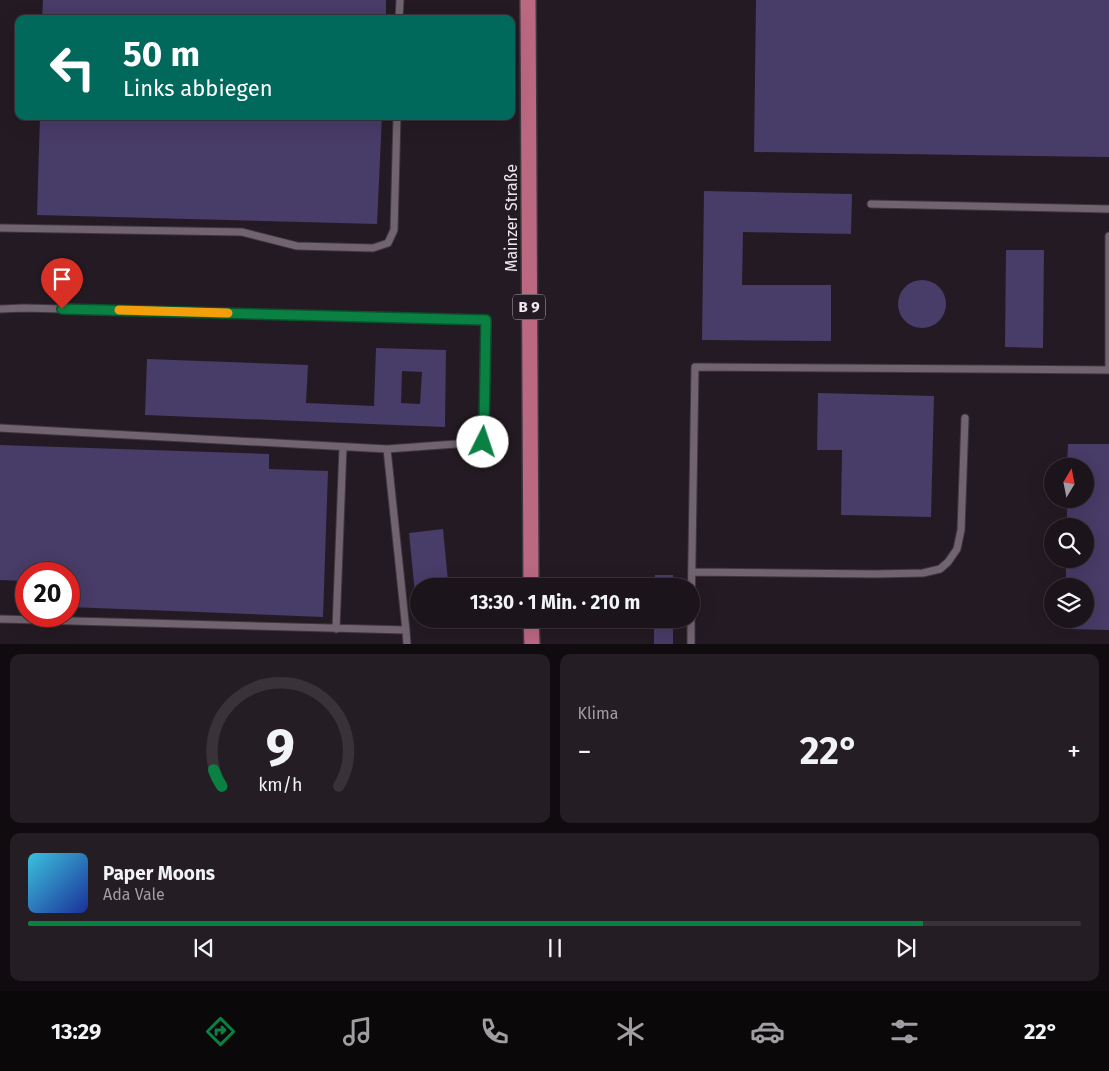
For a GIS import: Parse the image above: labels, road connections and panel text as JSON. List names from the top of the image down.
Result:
{
  "streets": {
    "main road": ["Mainzer Straße", "B 9"]
  },
  "north": "top",
  "page": {
    "turn": ["50 m", "Links abbiegen"],
    "limit": "20",
    "trip": "13:30 · 1 Min. · 210 m",
    "tile": "Klima",
    "heat": ["−", "22°", "+"],
    "song": ["Paper Moons", "Ada Vale"],
    "tabs": ["13:29", "22°"],
    "gauge": ["9", "km/h"]
  }
}
